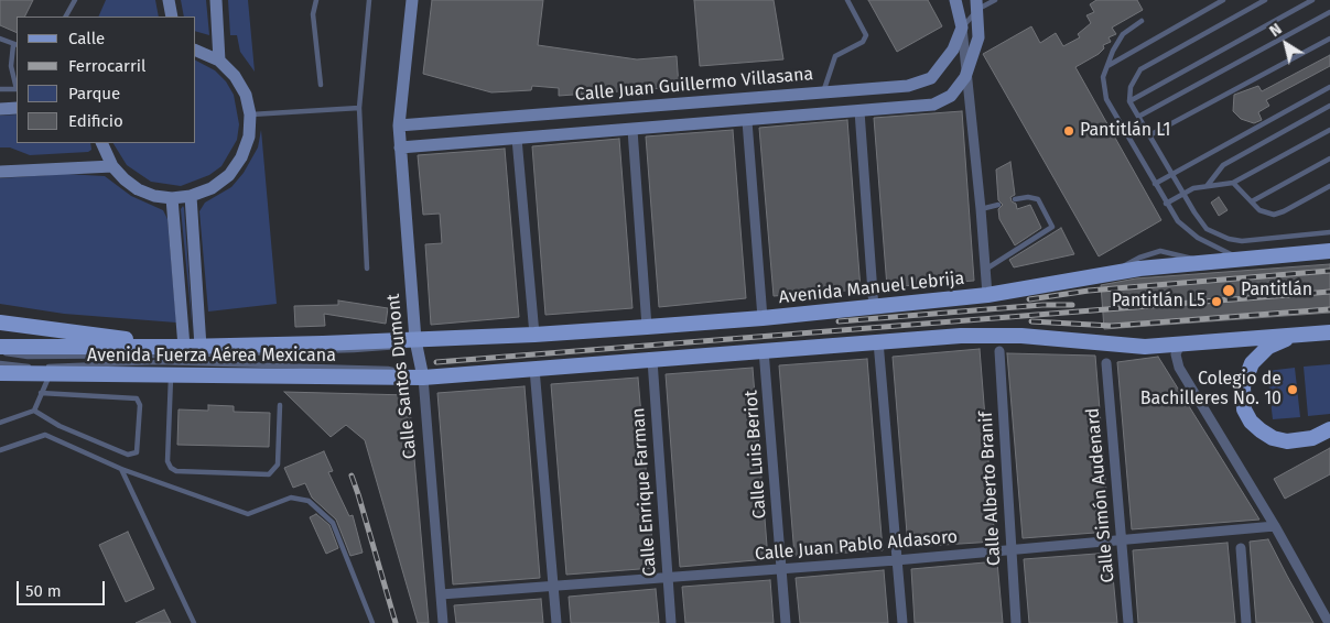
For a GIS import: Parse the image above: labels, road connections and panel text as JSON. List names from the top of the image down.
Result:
{
  "streets": {
    "main road": ["Avenida Manuel Lebrija", "Avenida Fuerza Aérea Mexicana"],
    "street": [
      "Calle Juan Guillermo Villasana",
      "Calle Santos Dumont",
      "Calle Luis Beriot",
      "Calle Alberto Branif",
      "Calle Enrique Farman",
      "Calle Simón Audenard",
      "Calle Juan Pablo Aldasoro"
    ]
  },
  "crossings": [
    ["Calle Juan Guillermo Villasana", "Calle Santos Dumont"],
    ["Avenida Manuel Lebrija", "Avenida Fuerza Aérea Mexicana"],
    ["Avenida Manuel Lebrija", "Calle Santos Dumont"],
    ["Avenida Fuerza Aérea Mexicana", "Calle Santos Dumont"],
    ["Calle Santos Dumont", "Calle Juan Pablo Aldasoro"],
    ["Calle Luis Beriot", "Calle Juan Pablo Aldasoro"],
    ["Calle Alberto Branif", "Calle Juan Pablo Aldasoro"],
    ["Calle Enrique Farman", "Calle Juan Pablo Aldasoro"],
    ["Calle Simón Audenard", "Calle Juan Pablo Aldasoro"]
  ],
  "places": [
    "Pantitlán L1",
    "Pantitlán",
    "Pantitlán L5",
    "Colegio de Bachilleres No. 10"
  ],
  "legend": [
    "Calle",
    "Ferrocarril",
    "Parque",
    "Edificio"
  ],
  "scale_bar": "50 m",
  "north": "top left"
}
